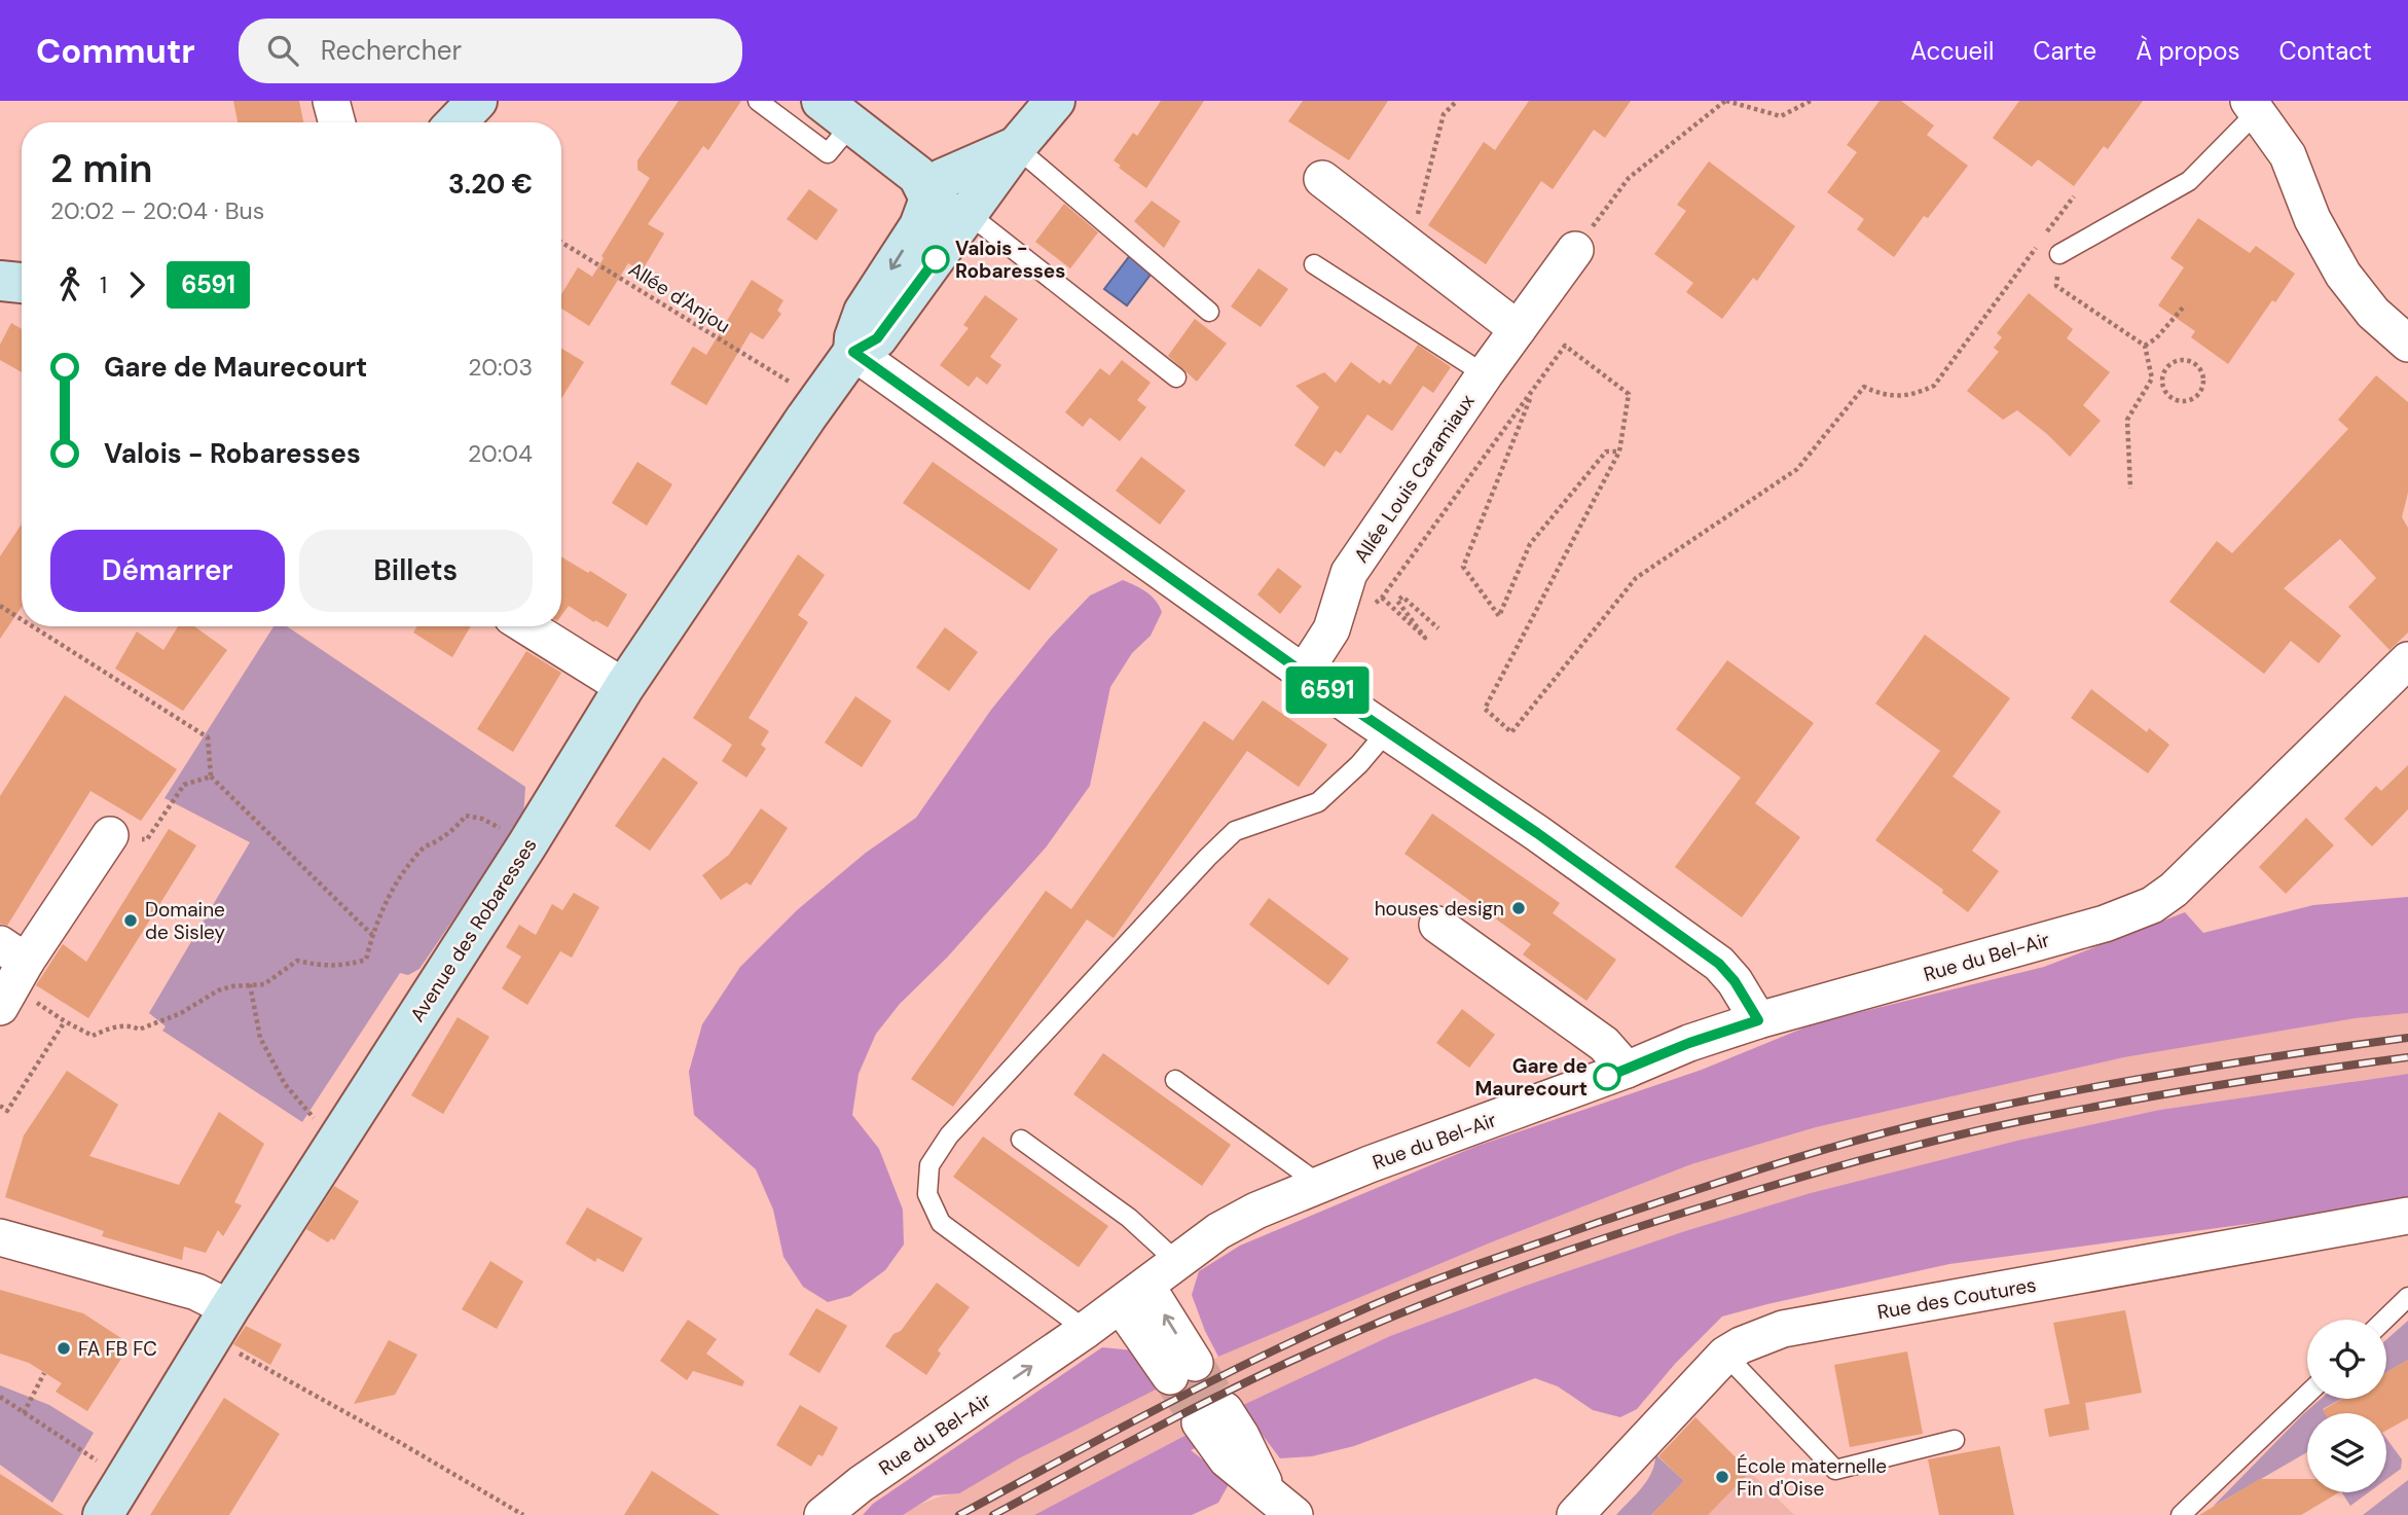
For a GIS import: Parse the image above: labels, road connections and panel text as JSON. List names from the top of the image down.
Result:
{
  "streets": {
    "street": [
      "Allée Louis Caramiaux",
      "Avenue des Robaresses",
      "Rue du Bel-Air",
      "Rue des Coutures"
    ],
    "path": ["Allée d'Anjou"]
  },
  "places": [
    "Valois - Robaresses",
    "houses design",
    "Domaine de Sisley",
    "Gare de Maurecourt",
    "FA FB FC",
    "École maternelle Fin d'Oise"
  ],
  "lines": ["bus line 6591"],
  "page": {
    "header": "Commutr",
    "search": "Rechercher",
    "nav": [
      "Accueil",
      "Carte",
      "À propos",
      "Contact"
    ],
    "on_map": "6591",
    "heading": ["2 min", "20:02 – 20:04 · Bus", "3.20 €"],
    "legs": ["1", "6591"],
    "list": [
      {
        "name": "Gare de Maurecourt",
        "value": "20:03"
      },
      {
        "name": "Valois - Robaresses",
        "value": "20:04"
      }
    ],
    "buttons": ["Démarrer", "Billets"]
  }
}
